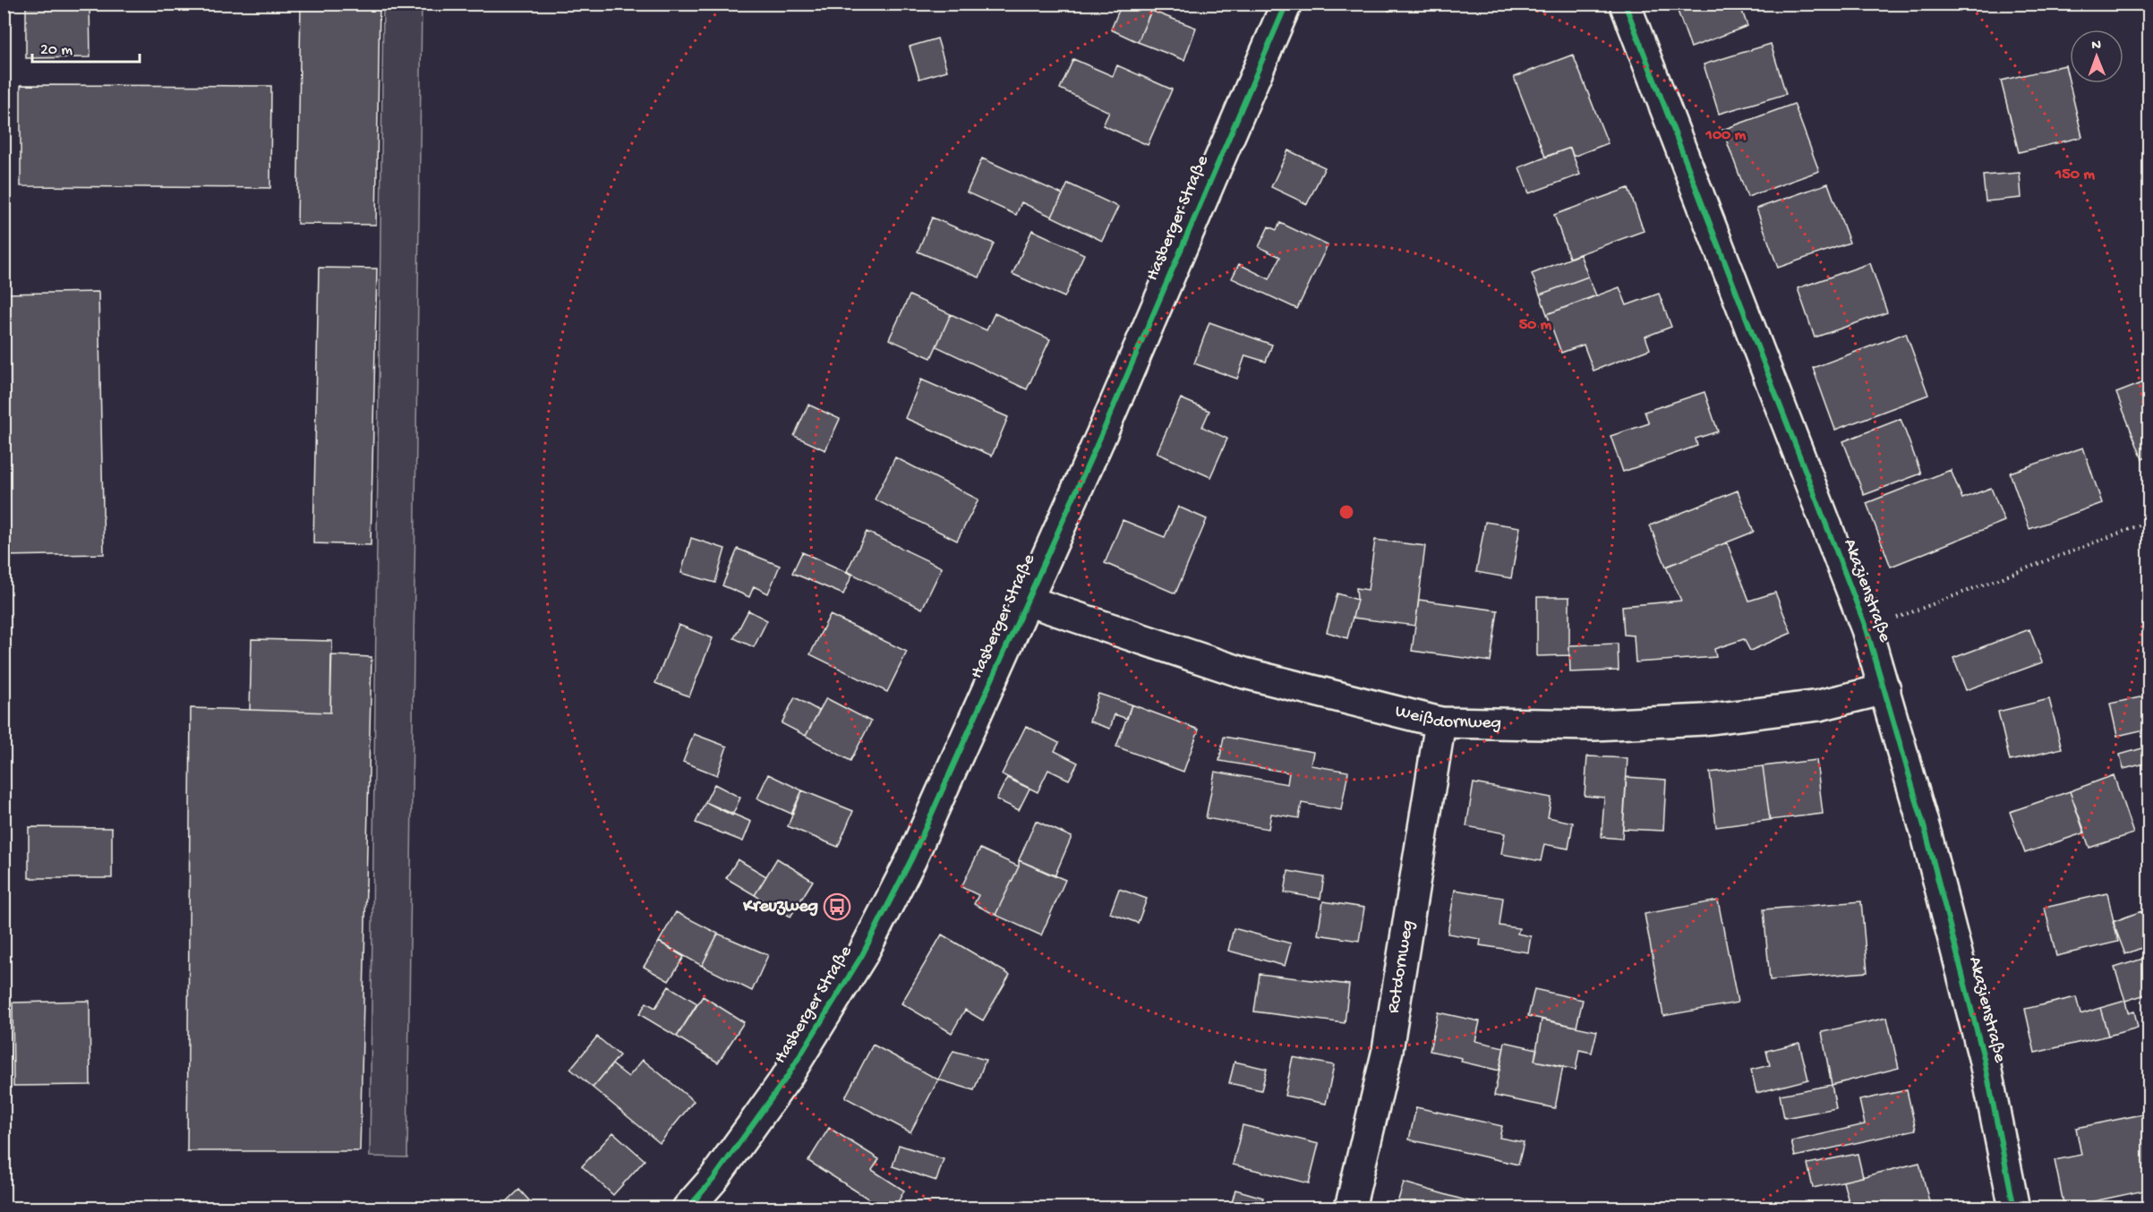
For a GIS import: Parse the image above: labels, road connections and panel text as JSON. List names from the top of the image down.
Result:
{
  "streets": {
    "street": [
      "Hasberger Straße",
      "Akazienstraße",
      "Weißdornweg",
      "Rotdornweg"
    ]
  },
  "crossings": [
    ["Hasberger Straße", "Weißdornweg"],
    ["Akazienstraße", "Weißdornweg"],
    ["Weißdornweg", "Rotdornweg"]
  ],
  "places": {
    "bus stop": ["Kreuzweg"]
  },
  "scale_bar": "20 m",
  "north": "top",
  "rings": ["100 m", "150 m", "50 m"]
}
